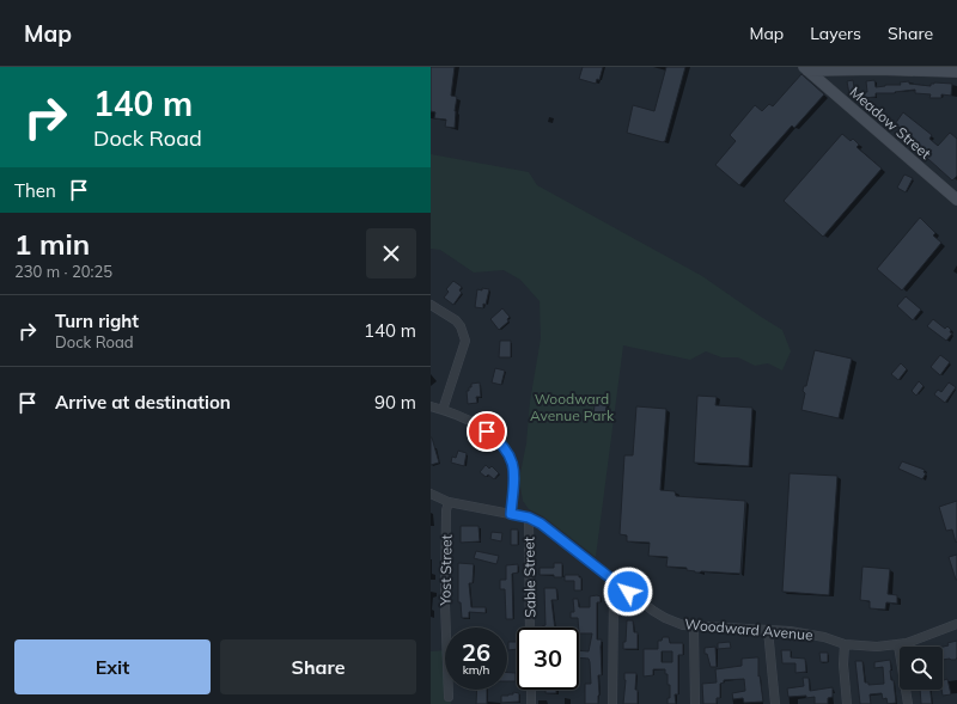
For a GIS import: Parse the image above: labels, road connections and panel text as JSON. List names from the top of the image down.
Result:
{
  "streets": {
    "main road": ["Meadow Street"],
    "street": ["Yost Street", "Sable Street", "Woodward Avenue"]
  },
  "crossings": [
    ["Yost Street", "Woodward Avenue"],
    ["Sable Street", "Woodward Avenue"]
  ],
  "parks": ["Woodward Avenue Park"],
  "page": {
    "header": "Map",
    "nav": ["Map", "Layers", "Share"],
    "turn": ["140 m", "Dock Road"],
    "then": "Then",
    "heading": ["1 min", "230 m · 20:25"],
    "list": [
      {
        "name": "Turn right",
        "note": "Dock Road",
        "value": "140 m"
      },
      {
        "name": "Arrive at destination",
        "value": "90 m"
      }
    ],
    "speed": "26 km/h",
    "limit": "30",
    "buttons": ["Exit", "Share"]
  }
}
